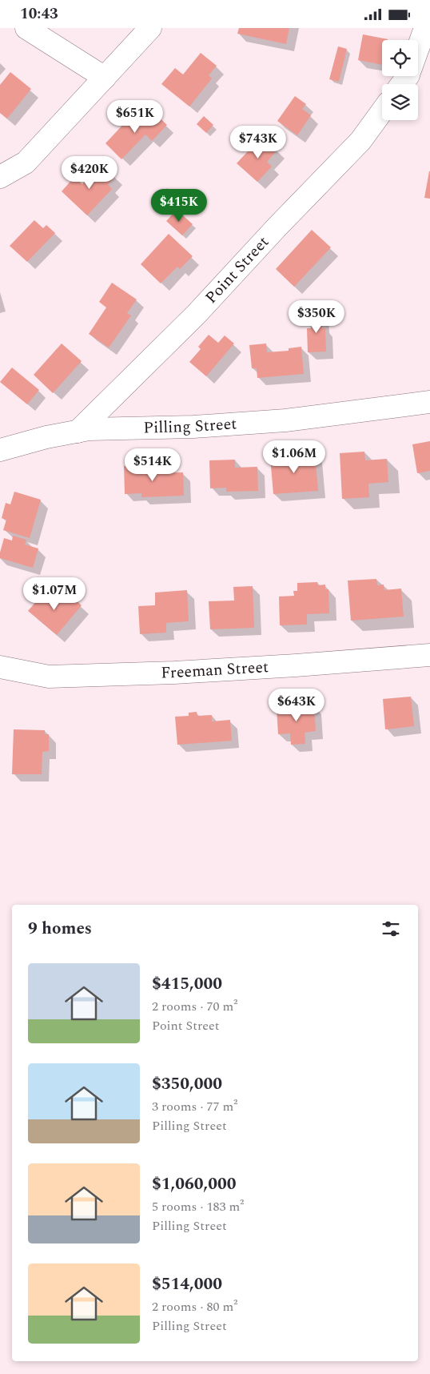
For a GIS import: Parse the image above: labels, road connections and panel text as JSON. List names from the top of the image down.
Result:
{
  "streets": {
    "street": ["Point Street", "Pilling Street", "Freeman Street"]
  },
  "crossings": [
    ["Point Street", "Pilling Street"]
  ],
  "page": {
    "status": "10:43",
    "price": [
      "$651K",
      "$743K",
      "$420K",
      "$415K",
      "$350K",
      "$1.06M",
      "$514K",
      "$1.07M",
      "$643K"
    ],
    "heading": "9 homes",
    "list": [
      {
        "name": "$415,000",
        "note": "2 rooms · 70 m² · Point Street"
      },
      {
        "name": "$350,000",
        "note": "3 rooms · 77 m² · Pilling Street"
      },
      {
        "name": "$1,060,000",
        "note": "5 rooms · 183 m² · Pilling Street"
      },
      {
        "name": "$514,000",
        "note": "2 rooms · 80 m² · Pilling Street"
      }
    ]
  }
}
